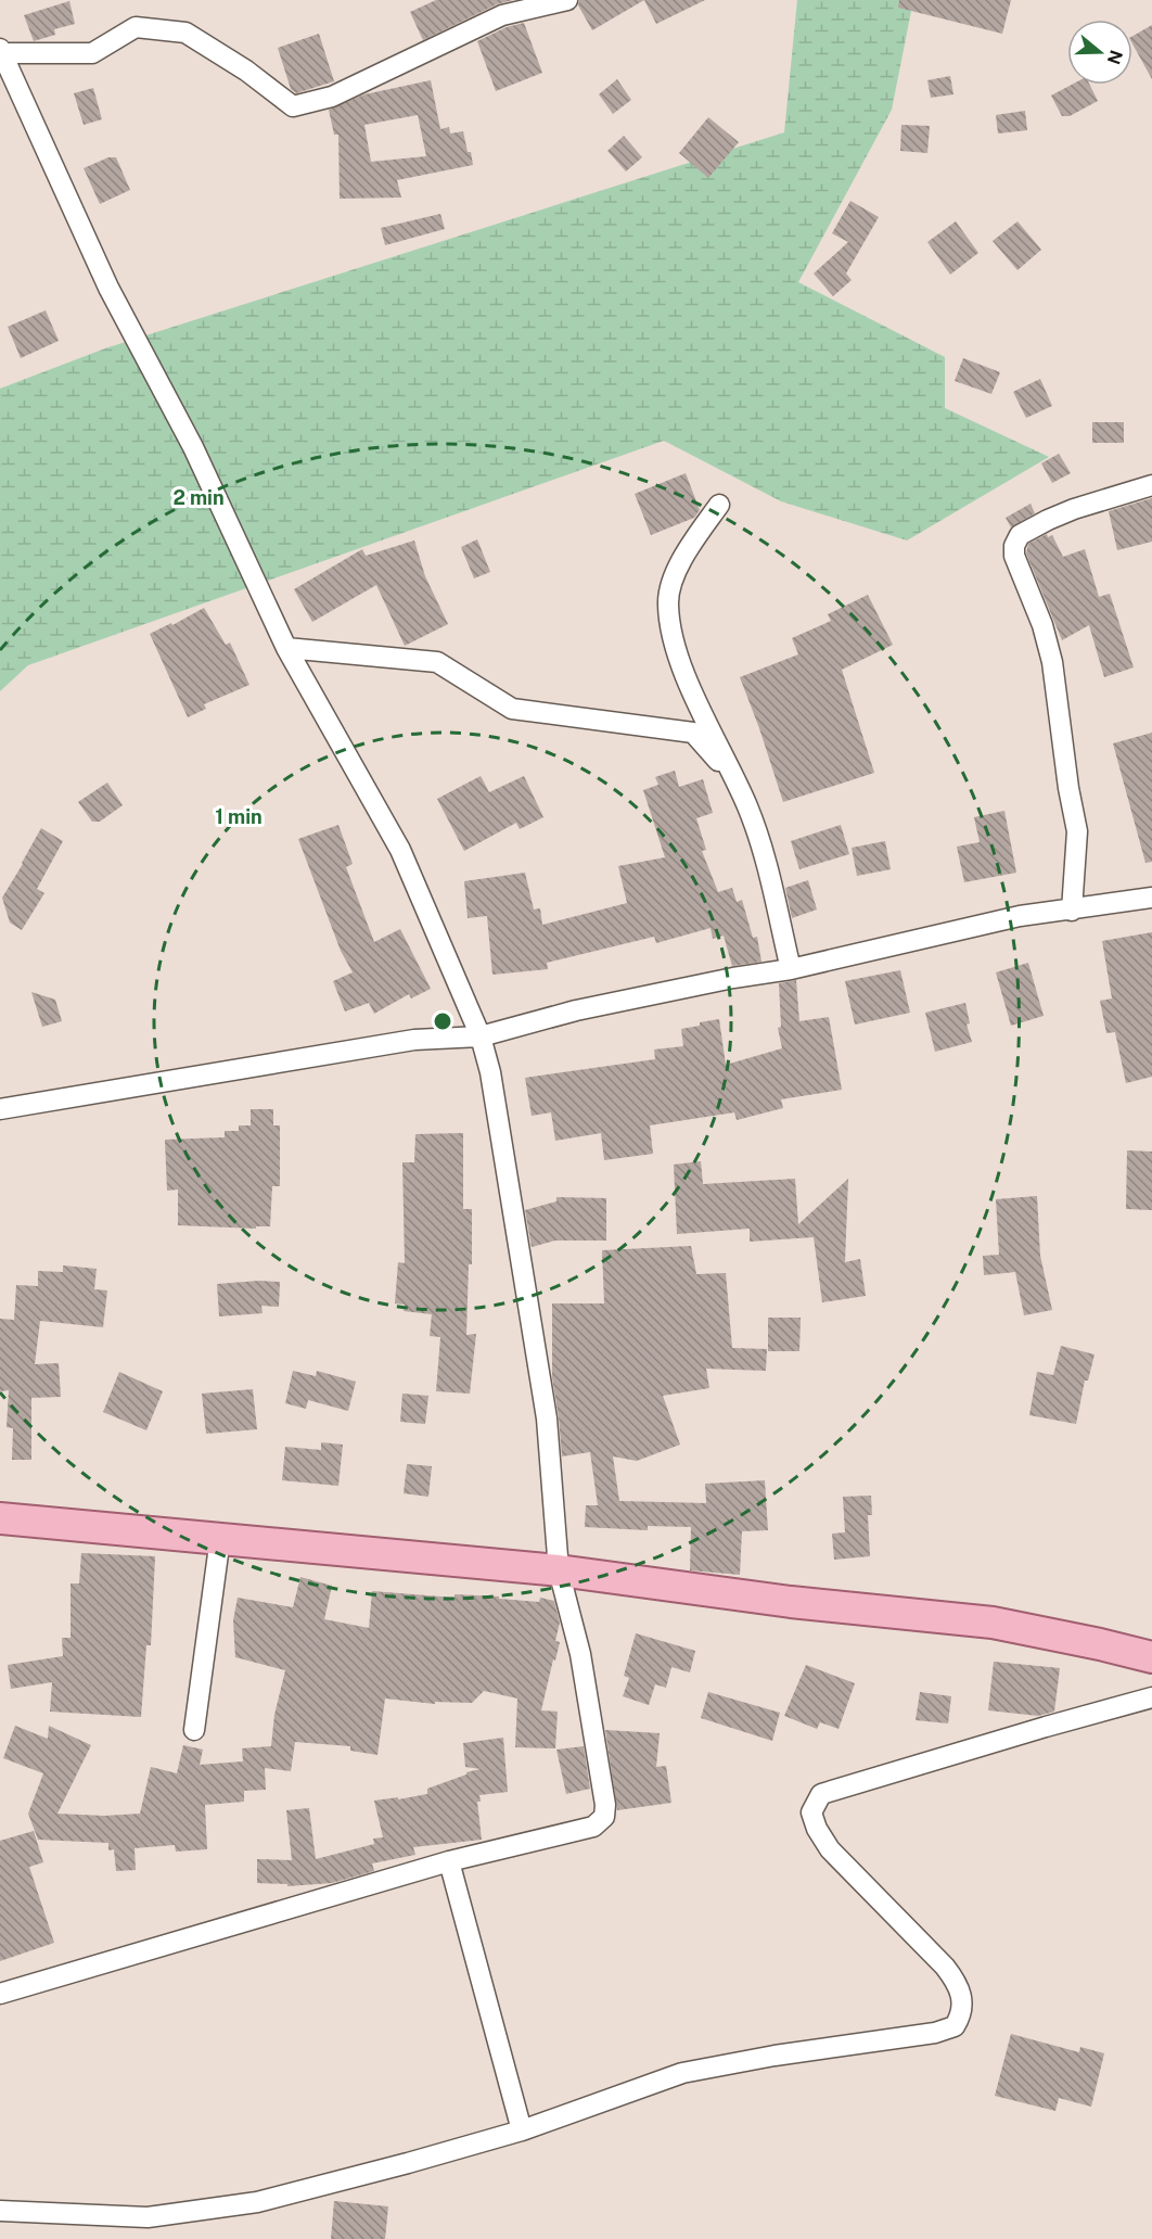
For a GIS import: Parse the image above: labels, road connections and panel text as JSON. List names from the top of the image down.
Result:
{
  "north": "right",
  "rings": ["2 min", "1 min"]
}
